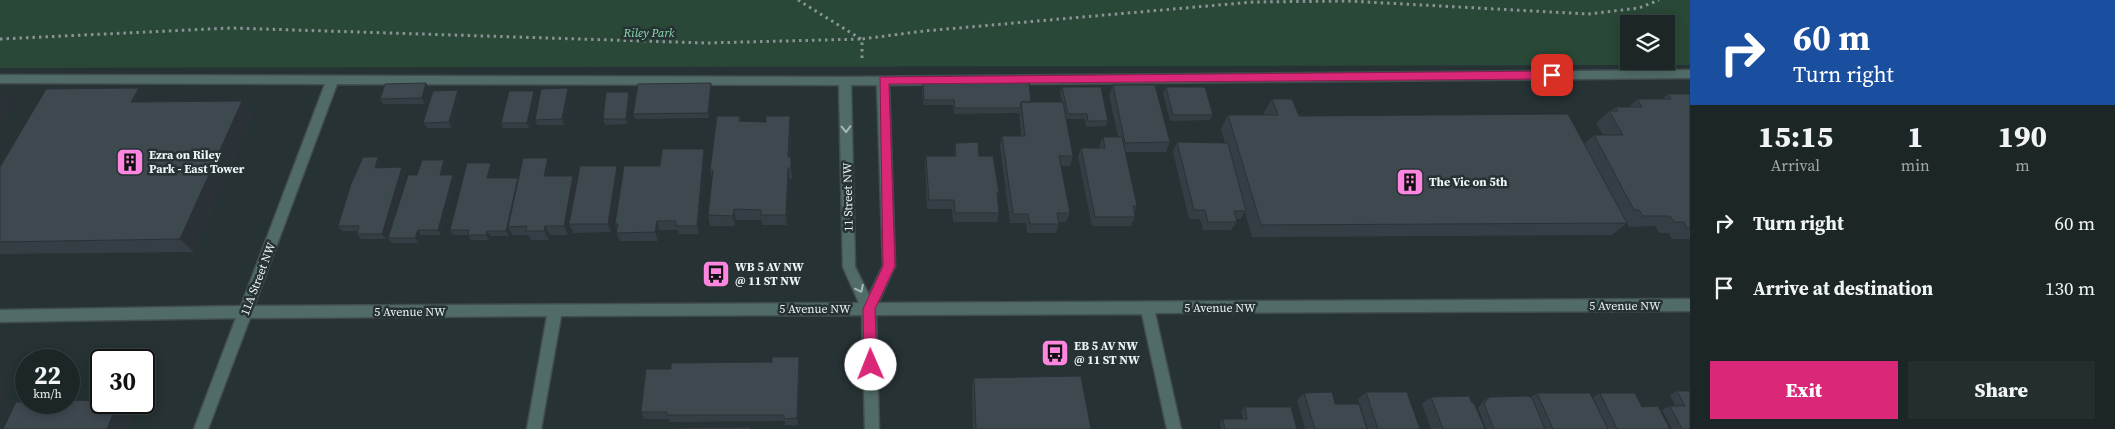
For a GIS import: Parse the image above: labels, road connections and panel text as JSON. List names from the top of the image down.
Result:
{
  "streets": {
    "street": ["11 Street NW", "11A Street NW", "5 Avenue NW"]
  },
  "crossings": [
    ["11 Street NW", "5 Avenue NW"],
    ["11A Street NW", "5 Avenue NW"]
  ],
  "parks": ["Riley Park"],
  "places": {
    "building": ["Ezra on Riley Park - East Tower", "The Vic on 5th"],
    "bus stop": ["WB 5 AV NW @ 11 ST NW", "EB 5 AV NW @ 11 ST NW"]
  },
  "page": {
    "turn": ["60 m", "Turn right"],
    "eta": [
      "15:15",
      "Arrival",
      "1",
      "min",
      "190",
      "m"
    ],
    "list": [
      {
        "name": "Turn right",
        "value": "60 m"
      },
      {
        "name": "Arrive at destination",
        "value": "130 m"
      }
    ],
    "speed": "22 km/h",
    "limit": "30",
    "buttons": ["Exit", "Share"]
  }
}
